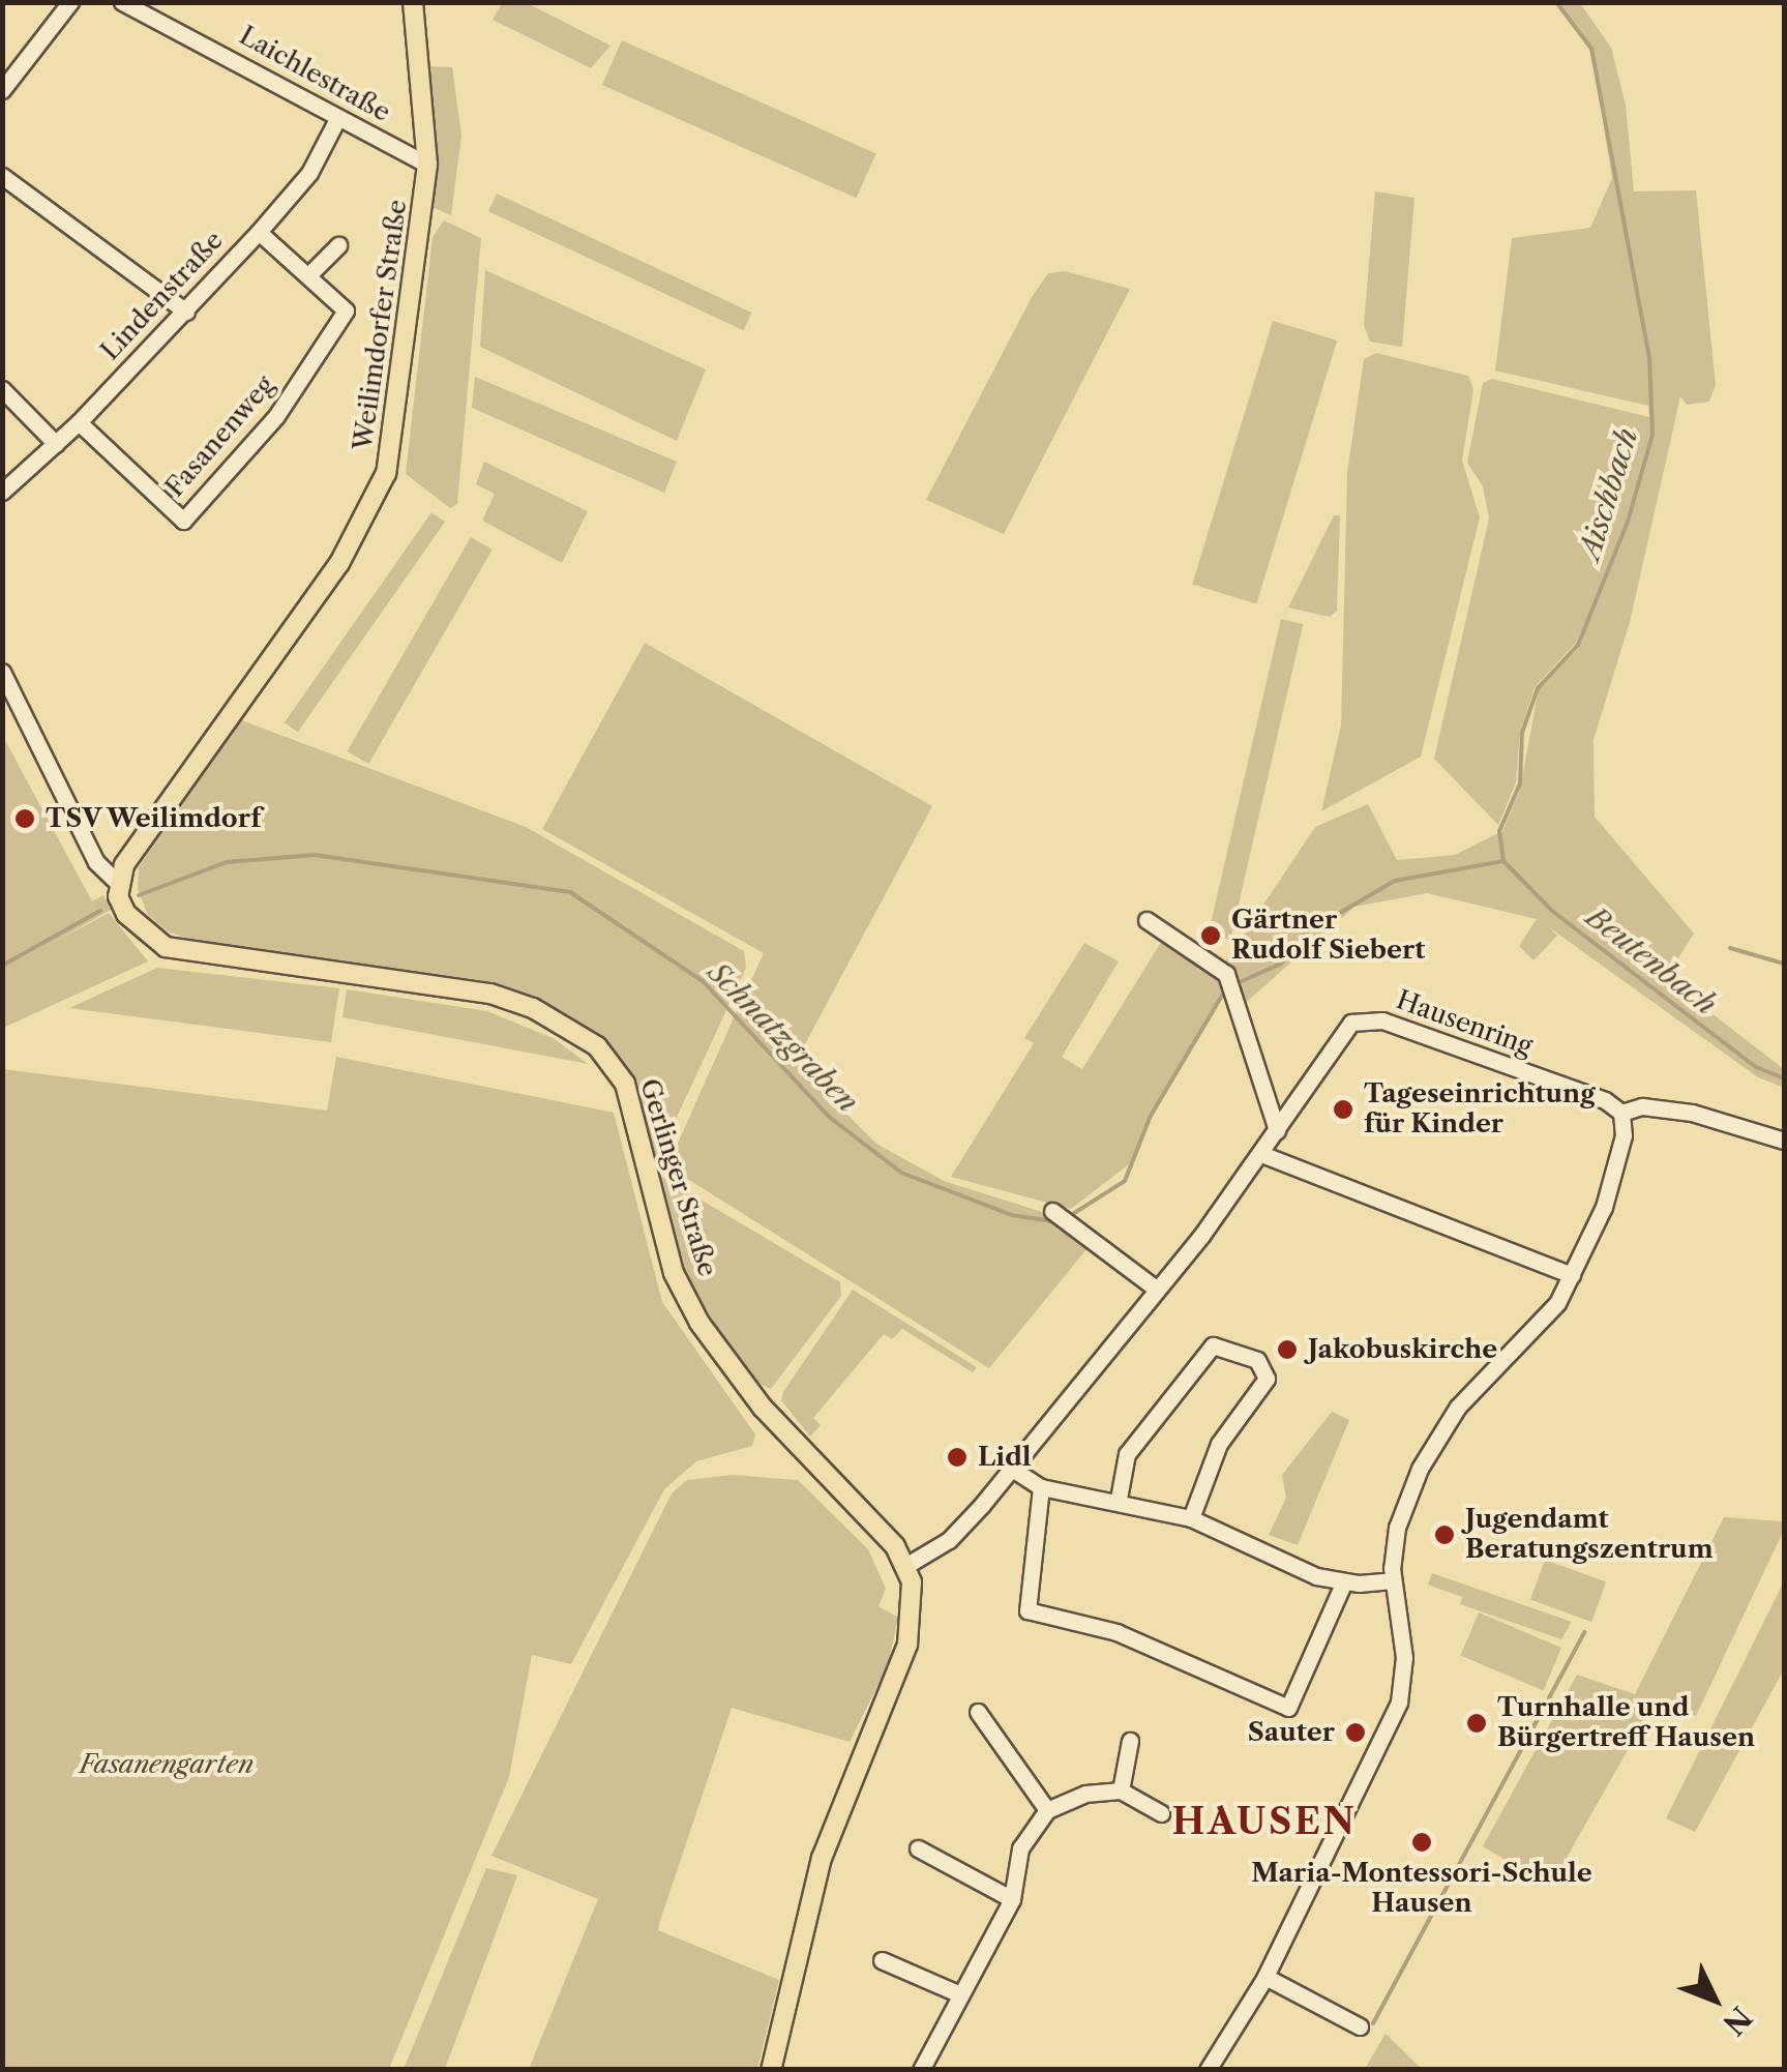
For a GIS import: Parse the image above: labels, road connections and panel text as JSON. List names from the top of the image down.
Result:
{
  "streets": {
    "main road": ["Weilimdorfer Straße", "Gerlinger Straße"],
    "street": [
      "Laichlestraße",
      "Lindenstraße",
      "Fasanenweg",
      "Hausenring"
    ]
  },
  "crossings": [
    ["Laichlestraße", "Lindenstraße"],
    ["Laichlestraße", "Weilimdorfer Straße"],
    ["Lindenstraße", "Fasanenweg"],
    ["Weilimdorfer Straße", "Gerlinger Straße"],
    ["Hausenring", "Gerlinger Straße"]
  ],
  "districts": ["HAUSEN"],
  "water": ["Aischbach", "Beutenbach", "Schnatzgraben"],
  "parks": ["Fasanengarten"],
  "places": [
    "TSV Weilimdorf",
    "Gärtner Rudolf Siebert",
    "Tageseinrichtung für Kinder",
    "Jakobuskirche",
    "Lidl",
    "Jugendamt Beratungszentrum",
    "Turnhalle und Bürgertreff Hausen",
    "Sauter",
    "Maria-Montessori-Schule Hausen"
  ],
  "north": "bottom right"
}
